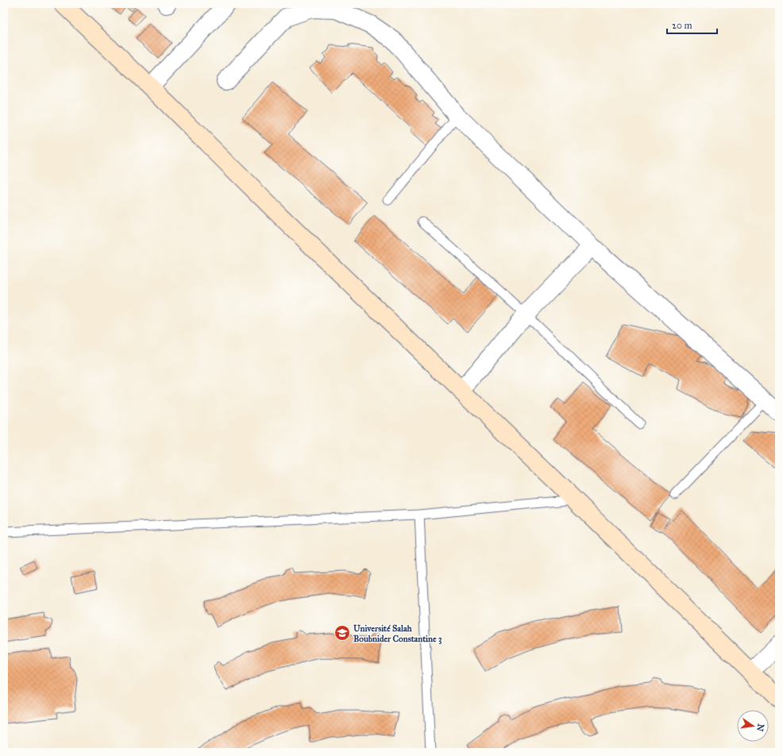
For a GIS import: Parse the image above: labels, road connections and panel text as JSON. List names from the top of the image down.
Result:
{
  "places": {
    "school or university": ["Université Salah Boubnider Constantine 3"]
  },
  "scale_bar": "20 m",
  "north": "right"
}
